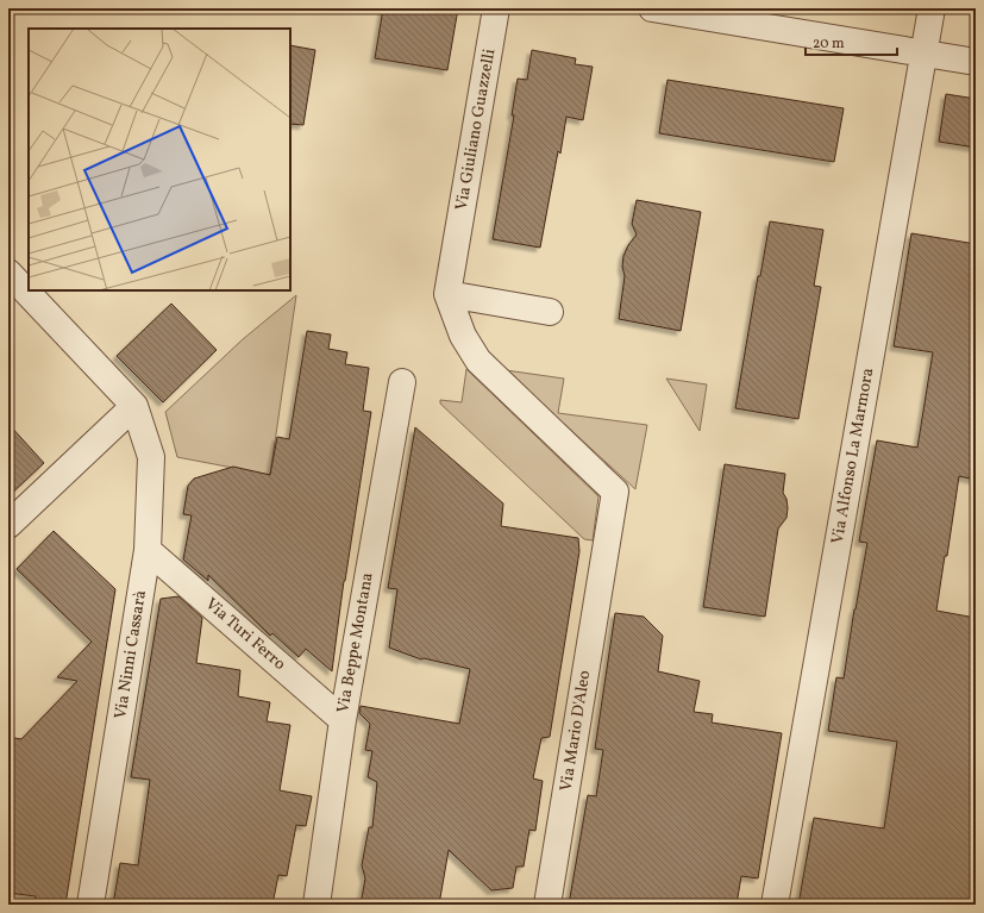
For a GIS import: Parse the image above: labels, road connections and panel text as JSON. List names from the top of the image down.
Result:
{
  "streets": {
    "street": [
      "Via Giuliano Guazzelli",
      "Via Alfonso La Marmora",
      "Via Turi Ferro",
      "Via Beppe Montana",
      "Via Ninni Cassarà",
      "Via Mario D'Aleo"
    ]
  },
  "crossings": [
    ["Via Giuliano Guazzelli", "Via Mario D'Aleo"],
    ["Via Turi Ferro", "Via Beppe Montana"],
    ["Via Turi Ferro", "Via Ninni Cassarà"]
  ],
  "scale_bar": "20 m"
}
